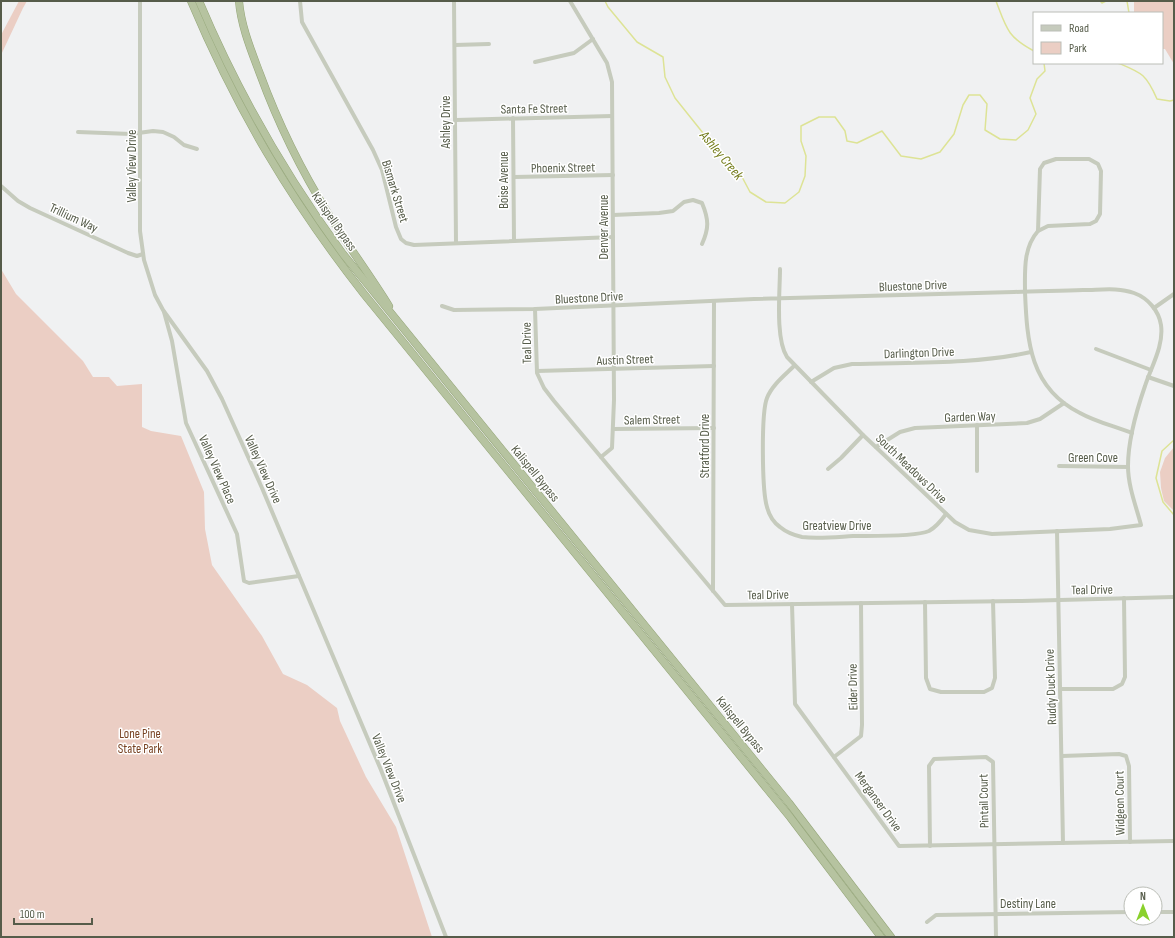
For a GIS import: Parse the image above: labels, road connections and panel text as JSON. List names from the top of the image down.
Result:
{
  "streets": {
    "highway": ["Kalispell Bypass"],
    "street": [
      "Santa Fe Street",
      "Ashley Drive",
      "Valley View Drive",
      "Phoenix Street",
      "Boise Avenue",
      "Bismark Street",
      "Trillium Way",
      "Denver Avenue",
      "Bluestone Drive",
      "Teal Drive",
      "Darlington Drive",
      "Austin Street",
      "Garden Way",
      "Salem Street",
      "Stratford Drive",
      "Green Cove",
      "South Meadows Drive",
      "Valley View Place",
      "Greatview Drive",
      "Eider Drive",
      "Ruddy Duck Drive",
      "Merganser Drive",
      "Pintail Court",
      "Widgeon Court",
      "Destiny Lane"
    ]
  },
  "crossings": [
    ["Santa Fe Street", "Ashley Drive"],
    ["Santa Fe Street", "Boise Avenue"],
    ["Santa Fe Street", "Denver Avenue"],
    ["Ashley Drive", "Bismark Street"],
    ["Valley View Drive", "Trillium Way"],
    ["Valley View Drive", "Valley View Place"],
    ["Phoenix Street", "Boise Avenue"],
    ["Phoenix Street", "Denver Avenue"],
    ["Boise Avenue", "Bismark Street"],
    ["Bismark Street", "Denver Avenue"],
    ["Denver Avenue", "Bluestone Drive"],
    ["Denver Avenue", "Teal Drive"],
    ["Denver Avenue", "Austin Street"],
    ["Denver Avenue", "Salem Street"],
    ["Bluestone Drive", "Teal Drive"],
    ["Bluestone Drive", "Stratford Drive"],
    ["Bluestone Drive", "South Meadows Drive"],
    ["Teal Drive", "Austin Street"],
    ["Teal Drive", "Stratford Drive"],
    ["Teal Drive", "Eider Drive"],
    ["Teal Drive", "Ruddy Duck Drive"],
    ["Teal Drive", "Merganser Drive"],
    ["Darlington Drive", "South Meadows Drive"],
    ["Austin Street", "Stratford Drive"],
    ["Garden Way", "South Meadows Drive"],
    ["Salem Street", "Stratford Drive"],
    ["Green Cove", "South Meadows Drive"],
    ["South Meadows Drive", "Greatview Drive"],
    ["South Meadows Drive", "Ruddy Duck Drive"],
    ["Eider Drive", "Merganser Drive"],
    ["Ruddy Duck Drive", "Merganser Drive"],
    ["Ruddy Duck Drive", "Widgeon Court"],
    ["Merganser Drive", "Pintail Court"],
    ["Merganser Drive", "Widgeon Court"]
  ],
  "water": ["Ashley Creek"],
  "parks": ["Lone Pine State Park"],
  "legend": ["Road", "Park"],
  "scale_bar": "100 m",
  "north": "top"
}
